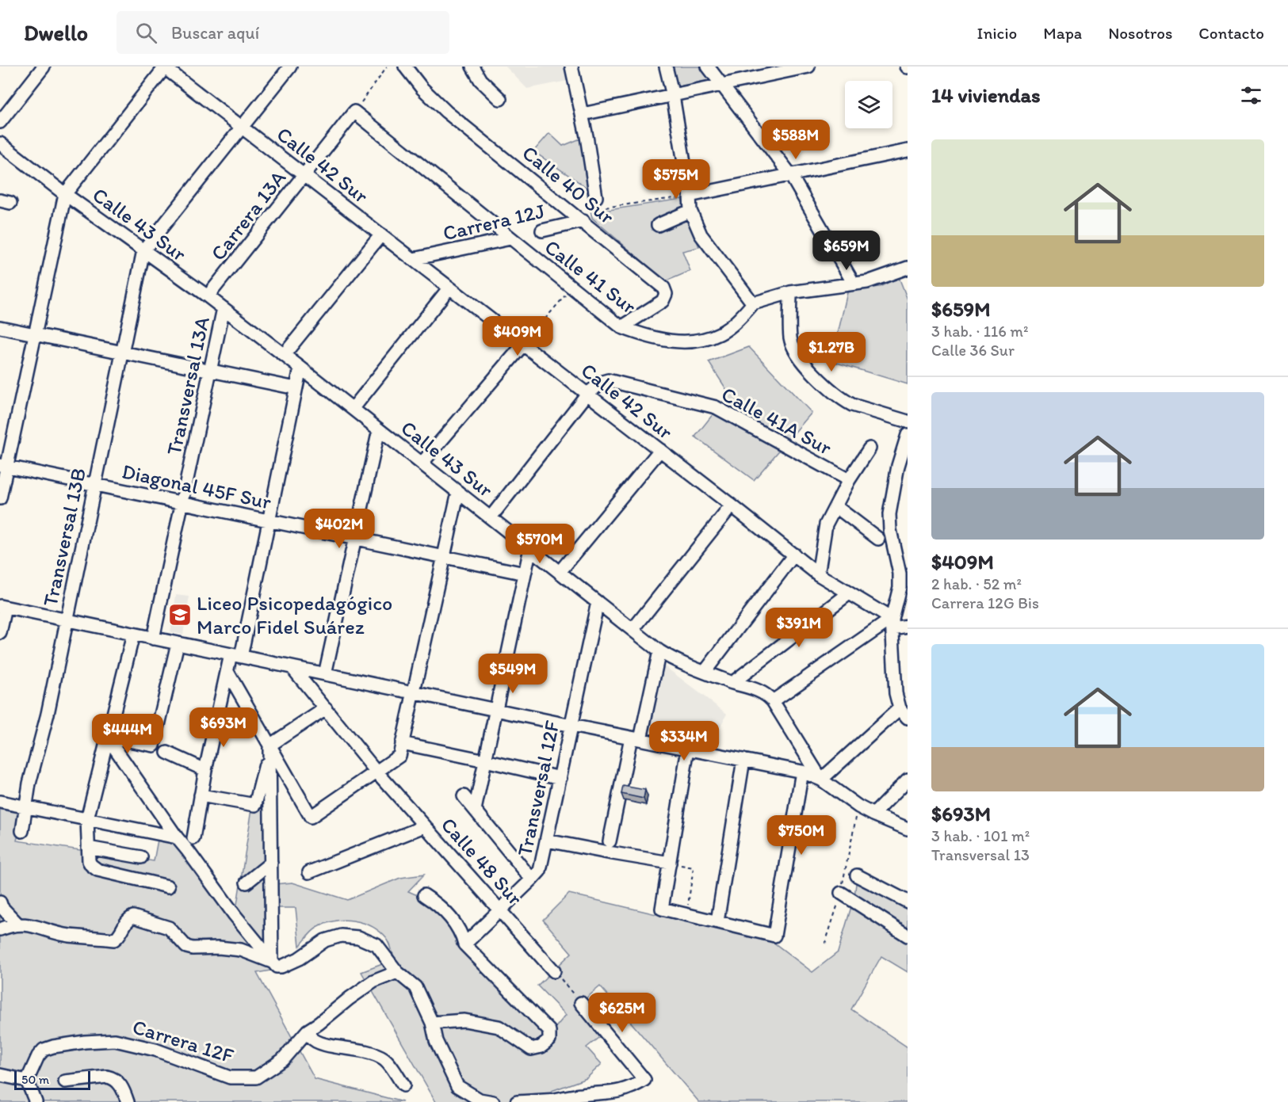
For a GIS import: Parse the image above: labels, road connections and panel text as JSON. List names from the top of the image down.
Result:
{
  "streets": {
    "street": [
      "Calle 42 Sur",
      "Calle 40 Sur",
      "Carrera 13A",
      "Carrera 12J",
      "Calle 43 Sur",
      "Calle 41 Sur",
      "Transversal 13A",
      "Calle 41A Sur",
      "Diagonal 45F Sur",
      "Transversal 13B",
      "Transversal 12F",
      "Calle 48 Sur",
      "Carrera 12F"
    ]
  },
  "crossings": [
    ["Calle 42 Sur", "Carrera 13A"],
    ["Calle 42 Sur", "Carrera 12J"],
    ["Calle 42 Sur", "Calle 41A Sur"],
    ["Calle 40 Sur", "Carrera 12J"],
    ["Calle 40 Sur", "Calle 41 Sur"],
    ["Carrera 13A", "Calle 43 Sur"],
    ["Carrera 13A", "Calle 41 Sur"],
    ["Carrera 12J", "Calle 41 Sur"],
    ["Calle 43 Sur", "Transversal 13A"],
    ["Calle 43 Sur", "Transversal 13B"],
    ["Calle 43 Sur", "Transversal 12F"],
    ["Transversal 13A", "Diagonal 45F Sur"],
    ["Diagonal 45F Sur", "Transversal 13B"]
  ],
  "places": {
    "school or university": ["Liceo Psicopedagógico Marco Fidel Suárez"]
  },
  "scale_bar": "50 m",
  "page": {
    "header": "Dwello",
    "search": "Buscar aquí",
    "nav": [
      "Inicio",
      "Mapa",
      "Nosotros",
      "Contacto"
    ],
    "heading": "14 viviendas",
    "price": [
      "$588M",
      "$575M",
      "$659M",
      "$409M",
      "$1.27B",
      "$402M",
      "$570M",
      "$391M",
      "$549M",
      "$693M",
      "$444M",
      "$334M",
      "$750M",
      "$625M"
    ],
    "list": [
      {
        "name": "$659M",
        "note": "3 hab. · 116 m² · Calle 36 Sur"
      },
      {
        "name": "$409M",
        "note": "2 hab. · 52 m² · Carrera 12G Bis"
      },
      {
        "name": "$693M",
        "note": "3 hab. · 101 m² · Transversal 13"
      }
    ],
    "scale": "50 m"
  }
}
